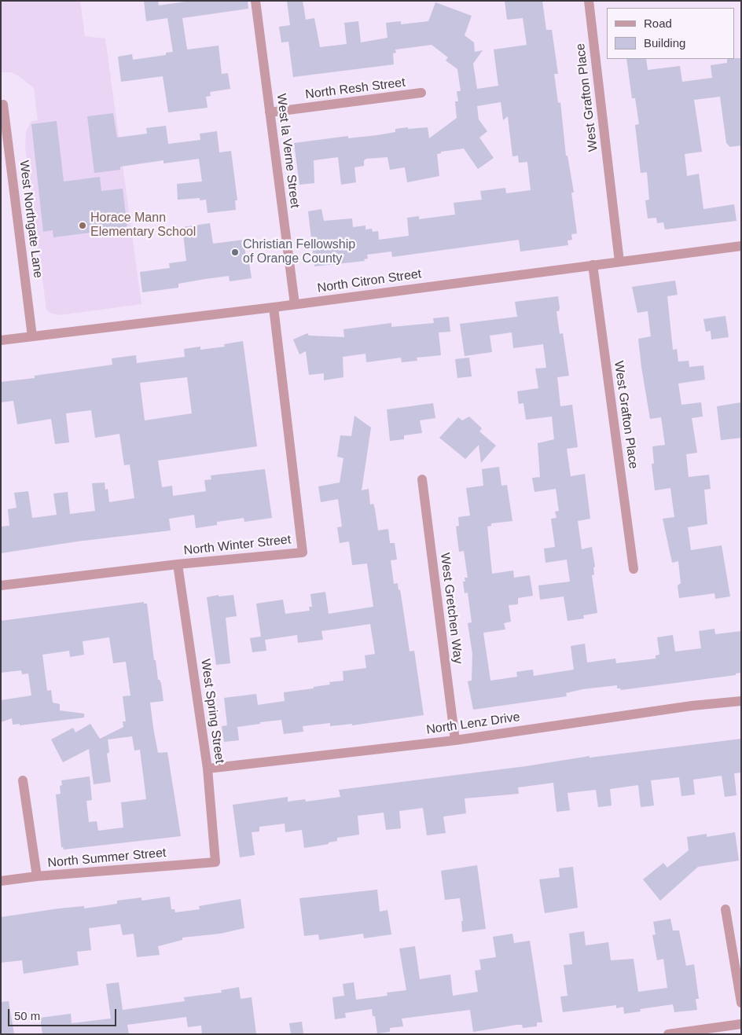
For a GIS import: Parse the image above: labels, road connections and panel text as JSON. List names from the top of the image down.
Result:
{
  "streets": {
    "street": [
      "North Resh Street",
      "West Grafton Place",
      "West la Verne Street",
      "West Northgate Lane",
      "North Citron Street",
      "North Winter Street",
      "West Gretchen Way",
      "West Spring Street",
      "North Lenz Drive",
      "North Summer Street"
    ]
  },
  "crossings": [
    ["North Resh Street", "West la Verne Street"],
    ["West Grafton Place", "North Citron Street"],
    ["West la Verne Street", "North Citron Street"],
    ["West Northgate Lane", "North Citron Street"],
    ["North Citron Street", "North Winter Street"],
    ["North Winter Street", "West Spring Street"],
    ["West Gretchen Way", "North Lenz Drive"],
    ["West Spring Street", "North Lenz Drive"],
    ["West Spring Street", "North Summer Street"]
  ],
  "places": ["Horace Mann Elementary School", "Christian Fellowship of Orange County"],
  "legend": ["Road", "Building"],
  "scale_bar": "50 m"
}
